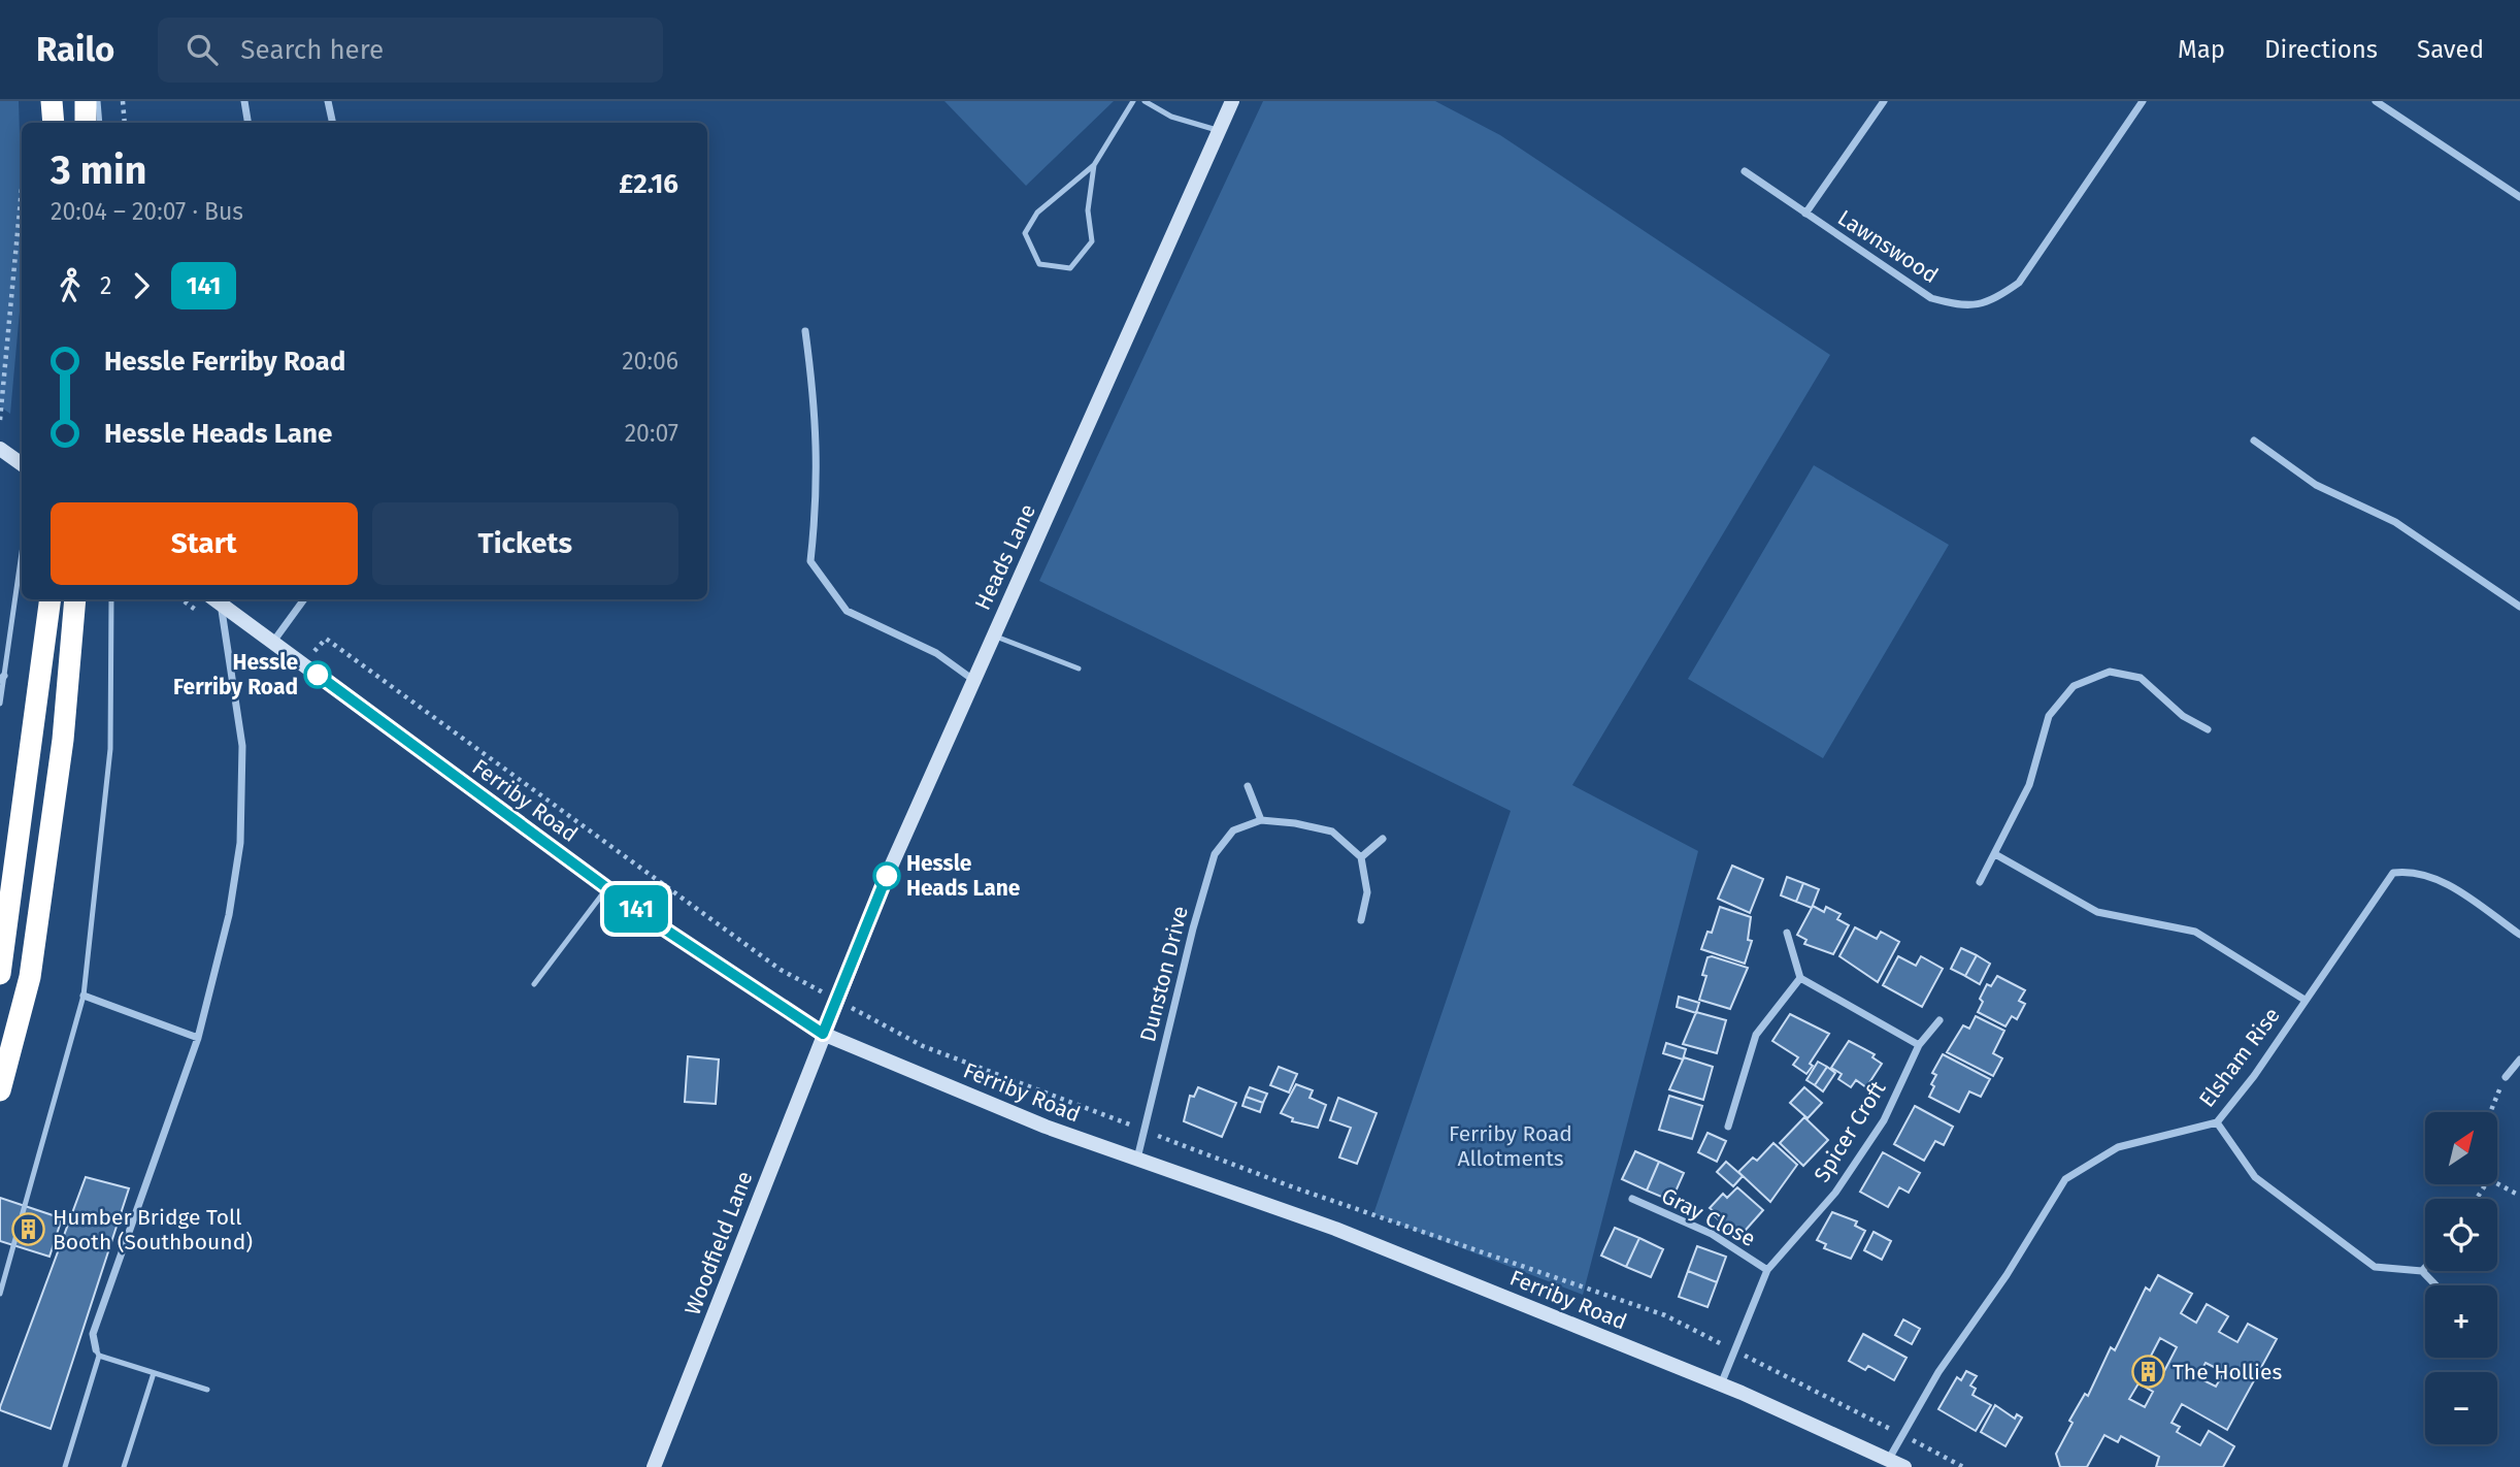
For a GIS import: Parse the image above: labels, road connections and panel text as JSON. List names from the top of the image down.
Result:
{
  "streets": {
    "street": [
      "Lawnswood",
      "Heads Lane",
      "Ferriby Road",
      "Dunston Drive",
      "Elsham Rise",
      "Spicer Croft",
      "Gray Close",
      "Woodfield Lane"
    ]
  },
  "crossings": [
    ["Heads Lane", "Ferriby Road"],
    ["Heads Lane", "Woodfield Lane"],
    ["Ferriby Road", "Dunston Drive"],
    ["Ferriby Road", "Elsham Rise"],
    ["Ferriby Road", "Spicer Croft"],
    ["Ferriby Road", "Woodfield Lane"],
    ["Spicer Croft", "Gray Close"]
  ],
  "parks": ["Ferriby Road Allotments"],
  "places": {
    "other": ["Hessle Ferriby Road", "Hessle Heads Lane"],
    "building": ["Humber Bridge Toll Booth (Southbound)", "The Hollies"]
  },
  "lines": ["bus line 141"],
  "north": "top right",
  "page": {
    "header": "Railo",
    "search": "Search here",
    "nav": ["Map", "Directions", "Saved"],
    "on_map": "141",
    "heading": ["3 min", "20:04 – 20:07 · Bus", "£2.16"],
    "legs": ["2", "141"],
    "list": [
      {
        "name": "Hessle Ferriby Road",
        "value": "20:06"
      },
      {
        "name": "Hessle Heads Lane",
        "value": "20:07"
      }
    ],
    "buttons": ["Start", "Tickets"],
    "map_buttons": ["+", "−"]
  }
}
